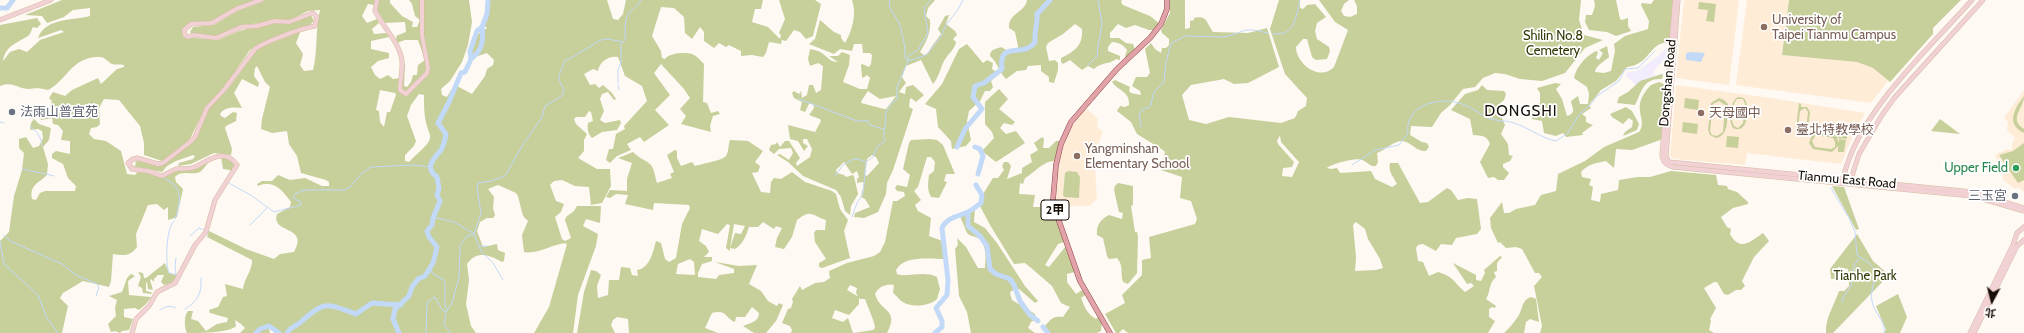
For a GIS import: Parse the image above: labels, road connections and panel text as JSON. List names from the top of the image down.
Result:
{
  "streets": {
    "main road": ["2甲"],
    "street": ["Dongshan Road", "Tianmu East Road"]
  },
  "crossings": [
    ["Dongshan Road", "Tianmu East Road"]
  ],
  "districts": ["DONGSHI"],
  "parks": ["Shilin No.8 Cemetery", "Tianhe Park"],
  "places": [
    "University of Taipei Tianmu Campus",
    "法雨山普宜苑",
    "天母國中",
    "臺北特教學校",
    "Yangminshan Elementary School",
    "Upper Field",
    "三玉宮"
  ],
  "north": "bottom"
}
